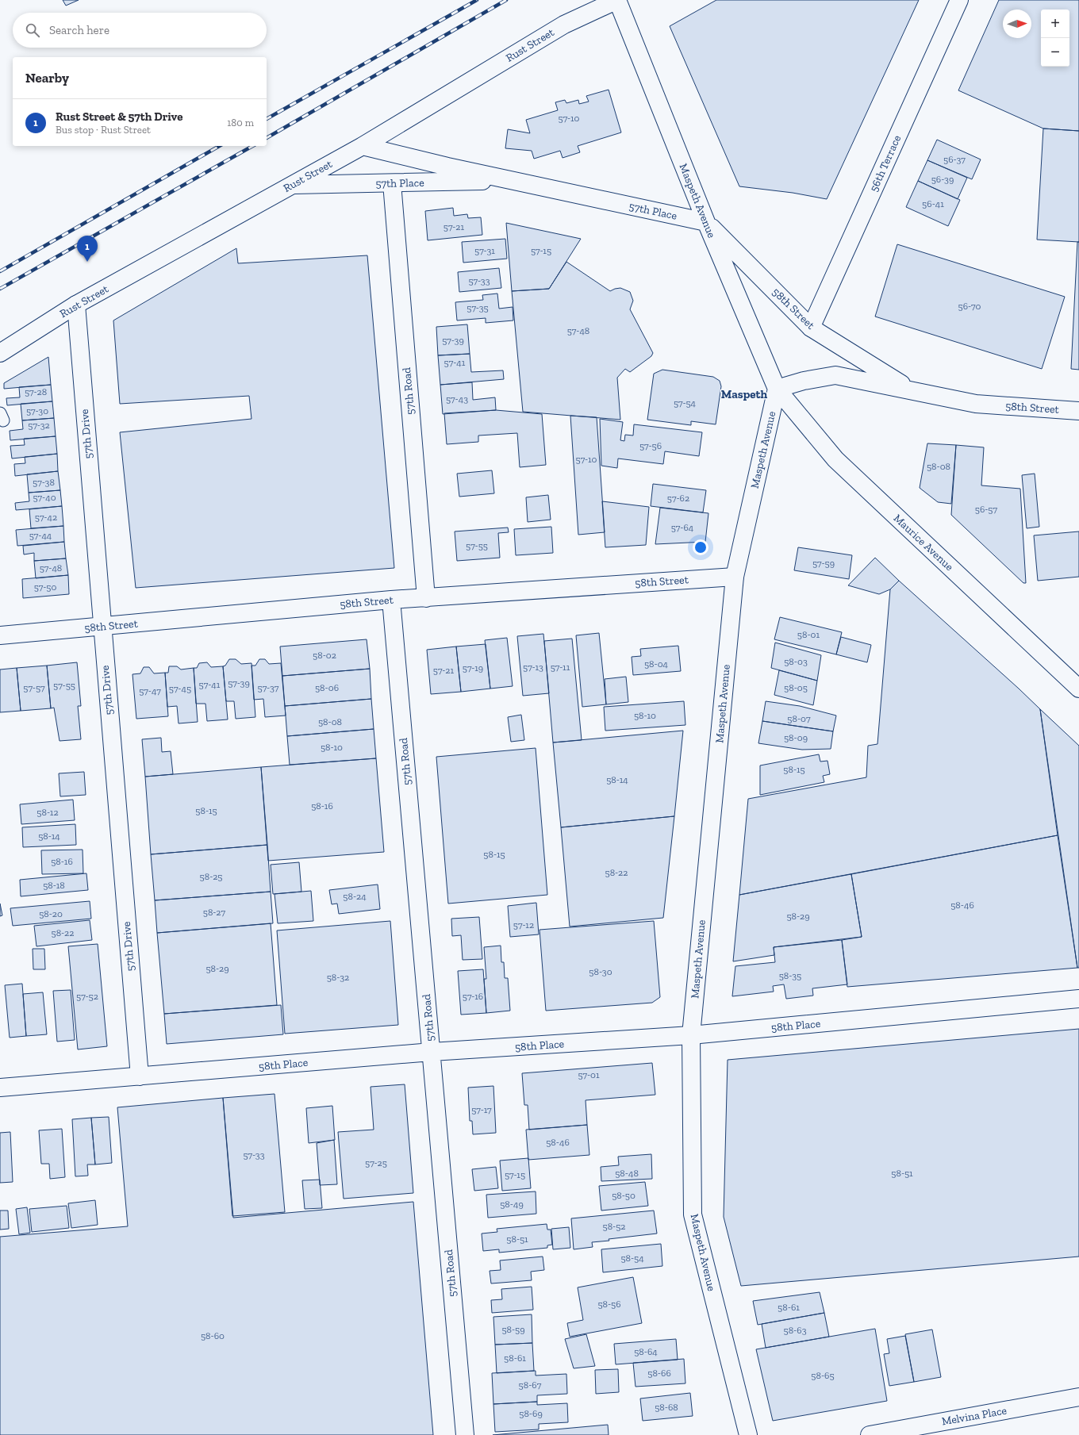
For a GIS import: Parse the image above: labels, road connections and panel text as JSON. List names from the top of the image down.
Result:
{
  "streets": {
    "street": [
      "Rust Street",
      "56th Terrace",
      "57th Place",
      "Maspeth Avenue",
      "58th Street",
      "57th Road",
      "57th Drive",
      "Maurice Avenue",
      "58th Place",
      "Melvina Place"
    ]
  },
  "crossings": [
    ["Rust Street", "57th Place"],
    ["Rust Street", "Maspeth Avenue"],
    ["Rust Street", "57th Drive"],
    ["56th Terrace", "58th Street"],
    ["57th Place", "Maspeth Avenue"],
    ["57th Place", "58th Street"],
    ["57th Place", "57th Road"],
    ["Maspeth Avenue", "58th Street"],
    ["Maspeth Avenue", "Maurice Avenue"],
    ["Maspeth Avenue", "58th Place"],
    ["58th Street", "57th Road"],
    ["58th Street", "57th Drive"],
    ["58th Street", "Maurice Avenue"],
    ["57th Road", "58th Place"],
    ["57th Drive", "58th Place"]
  ],
  "districts": ["Maspeth"],
  "house_numbers": [
    "57-10",
    "56-37",
    "56-39",
    "56-41",
    "57-21",
    "57-31",
    "57-15",
    "57-33",
    "56-70",
    "57-35",
    "57-48",
    "57-39",
    "57-41",
    "57-28",
    "57-43",
    "57-54",
    "57-30",
    "57-32",
    "57-56",
    "57-10",
    "58-08",
    "57-38",
    "57-40",
    "57-62",
    "56-57",
    "57-42",
    "57-64",
    "57-44",
    "57-55",
    "57-59",
    "57-48",
    "57-50",
    "58-01",
    "58-02",
    "58-03",
    "58-04",
    "57-13",
    "57-11",
    "57-19",
    "57-21",
    "57-39",
    "57-41",
    "57-55",
    "57-57",
    "57-37",
    "58-06",
    "58-05",
    "57-45",
    "57-47",
    "58-10",
    "58-07",
    "58-08",
    "58-09",
    "58-10",
    "58-15",
    "58-14",
    "58-16",
    "58-15",
    "58-12",
    "58-14",
    "58-15",
    "58-16",
    "58-22",
    "58-25",
    "58-18",
    "58-24",
    "58-46",
    "58-27",
    "58-20",
    "58-29",
    "57-12",
    "58-22",
    "58-29",
    "58-30",
    "58-35",
    "58-32",
    "57-52",
    "57-16",
    "57-01",
    "57-17",
    "58-46",
    "57-33",
    "57-25",
    "58-48",
    "58-51",
    "57-15",
    "58-50",
    "58-49",
    "58-52",
    "58-51",
    "58-54",
    "58-56",
    "58-61",
    "58-59",
    "58-63",
    "58-60",
    "58-64",
    "58-61",
    "58-66",
    "58-65",
    "58-67",
    "58-68",
    "58-69"
  ],
  "north": "right",
  "page": {
    "map_buttons": ["+", "−"],
    "search": "Search here",
    "heading": "Nearby",
    "list": [
      {
        "mark": "1",
        "name": "Rust Street & 57th Drive",
        "note": "Bus stop · Rust Street",
        "value": "180 m"
      }
    ],
    "pins": "1"
  }
}
